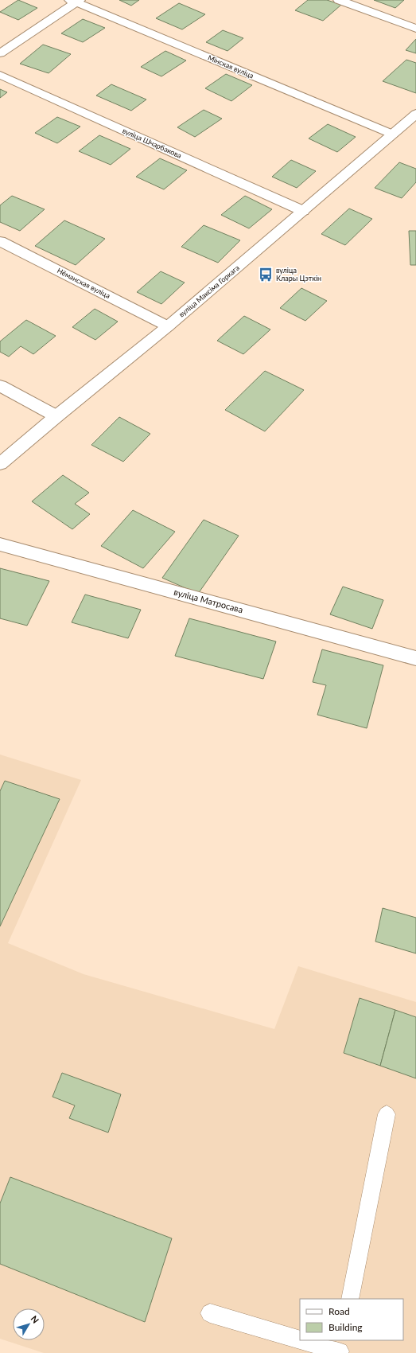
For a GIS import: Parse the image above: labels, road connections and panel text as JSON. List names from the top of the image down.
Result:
{
  "streets": {
    "street": [
      "Мінская вуліца",
      "вуліца Шчарбакова",
      "Нёманская вуліца",
      "вуліца Максіма Горкага",
      "вуліца Матросава"
    ]
  },
  "crossings": [
    ["Мінская вуліца", "вуліца Максіма Горкага"],
    ["вуліца Шчарбакова", "вуліца Максіма Горкага"],
    ["Нёманская вуліца", "вуліца Максіма Горкага"]
  ],
  "places": {
    "bus stop": ["вуліца Клары Цэткін"]
  },
  "legend": ["Road", "Building"],
  "north": "top right"
}
